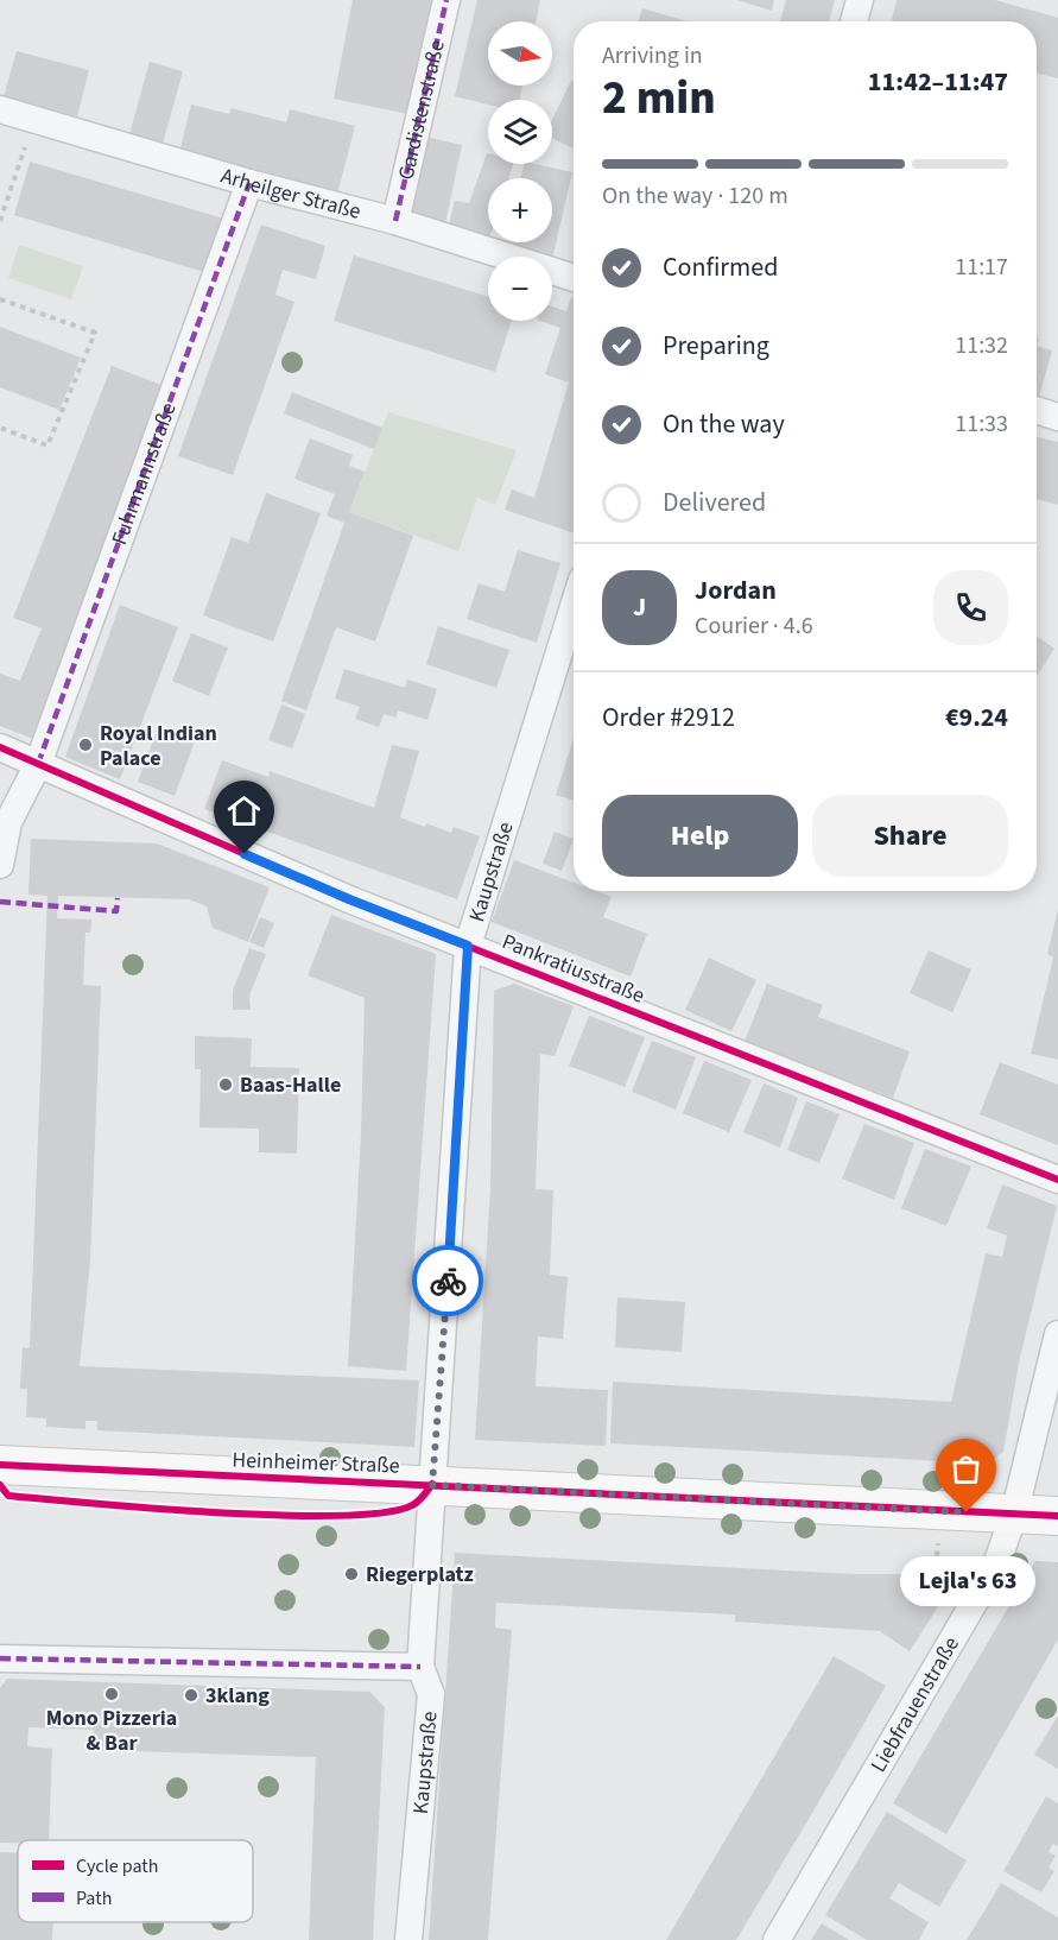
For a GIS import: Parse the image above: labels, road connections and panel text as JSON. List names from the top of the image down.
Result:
{
  "streets": {
    "street": [
      "Gardistenstraße",
      "Arheilger Straße",
      "Fuhrmannstraße",
      "Kaupstraße",
      "Pankratiusstraße",
      "Heinheimer Straße",
      "Liebfrauenstraße"
    ]
  },
  "crossings": [
    ["Gardistenstraße", "Arheilger Straße"],
    ["Arheilger Straße", "Fuhrmannstraße"],
    ["Fuhrmannstraße", "Pankratiusstraße"],
    ["Kaupstraße", "Pankratiusstraße"],
    ["Kaupstraße", "Heinheimer Straße"],
    ["Heinheimer Straße", "Liebfrauenstraße"]
  ],
  "places": [
    "Royal Indian Palace",
    "Baas-Halle",
    "Lejla's 63",
    "Riegerplatz",
    "Mono Pizzeria & Bar",
    "3klang"
  ],
  "legend": ["Cycle path", "Path"],
  "north": "right",
  "page": {
    "map_buttons": ["+", "−"],
    "heading": ["2 min", "Arriving in", "11:42–11:47"],
    "panel": [
      "Jordan",
      "Courier · 4.6",
      "Order #2912",
      "€9.24"
    ],
    "bar": "On the way · 120 m",
    "list": [
      ["Confirmed", "11:17"],
      ["Preparing", "11:32"],
      ["On the way", "11:33"],
      "Delivered"
    ],
    "round": "J",
    "buttons": ["Help", "Share"],
    "bubble": "Lejla's 63"
  }
}
